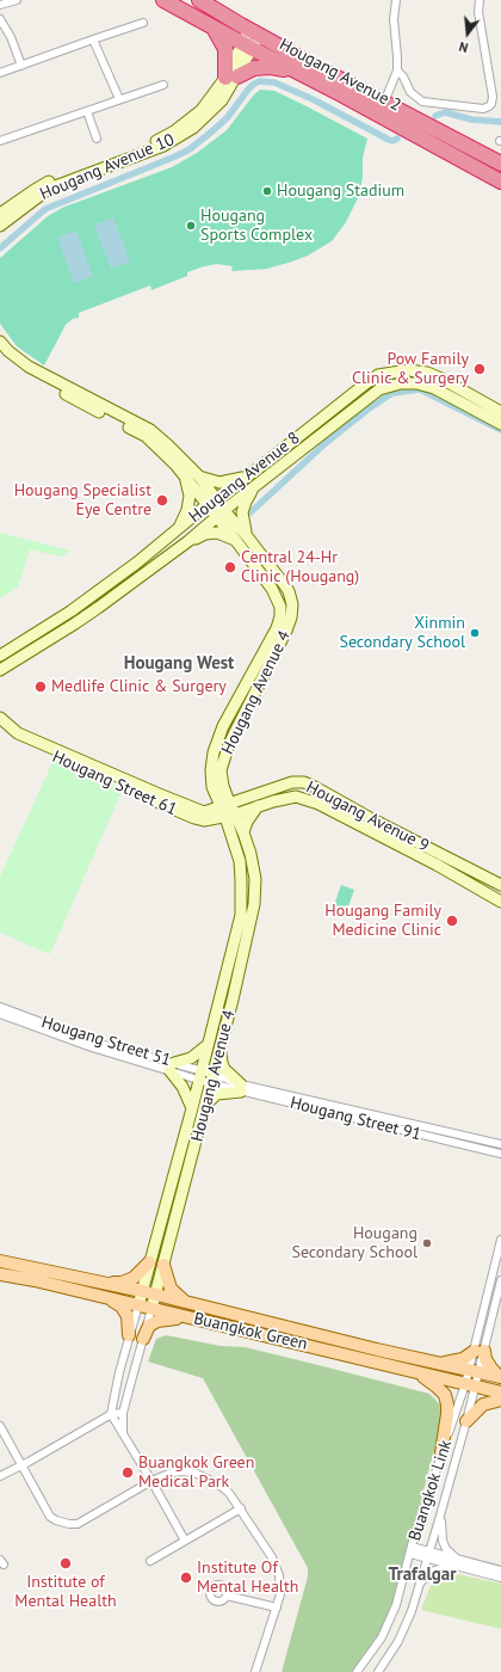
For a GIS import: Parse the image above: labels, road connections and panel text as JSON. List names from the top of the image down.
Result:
{
  "streets": {
    "highway": ["Hougang Avenue 2"],
    "main road": ["Buangkok Green"],
    "street": [
      "Hougang Avenue 10",
      "Hougang Avenue 8",
      "Hougang Avenue 4",
      "Hougang Street 61",
      "Hougang Avenue 9",
      "Hougang Street 51",
      "Hougang Street 91",
      "Buangkok Link"
    ]
  },
  "crossings": [
    ["Hougang Avenue 2", "Hougang Avenue 10"],
    ["Hougang Avenue 8", "Hougang Avenue 4"],
    ["Hougang Avenue 4", "Hougang Street 61"],
    ["Hougang Avenue 4", "Hougang Avenue 9"],
    ["Hougang Avenue 4", "Hougang Street 51"],
    ["Hougang Avenue 4", "Hougang Street 91"],
    ["Hougang Avenue 4", "Buangkok Green"],
    ["Hougang Street 61", "Hougang Avenue 9"],
    ["Hougang Street 51", "Hougang Street 91"],
    ["Buangkok Green", "Buangkok Link"]
  ],
  "districts": ["Hougang West", "Trafalgar"],
  "places": [
    "Hougang Stadium",
    "Hougang Sports Complex",
    "Pow Family Clinic & Surgery",
    "Hougang Specialist Eye Centre",
    "Central 24-Hr Clinic (Hougang)",
    "Xinmin Secondary School",
    "Medlife Clinic & Surgery",
    "Hougang Family Medicine Clinic",
    "Hougang Secondary School",
    "Buangkok Green Medical Park",
    "Institute of Mental Health",
    "Institute Of Mental Health"
  ],
  "north": "bottom"
}
